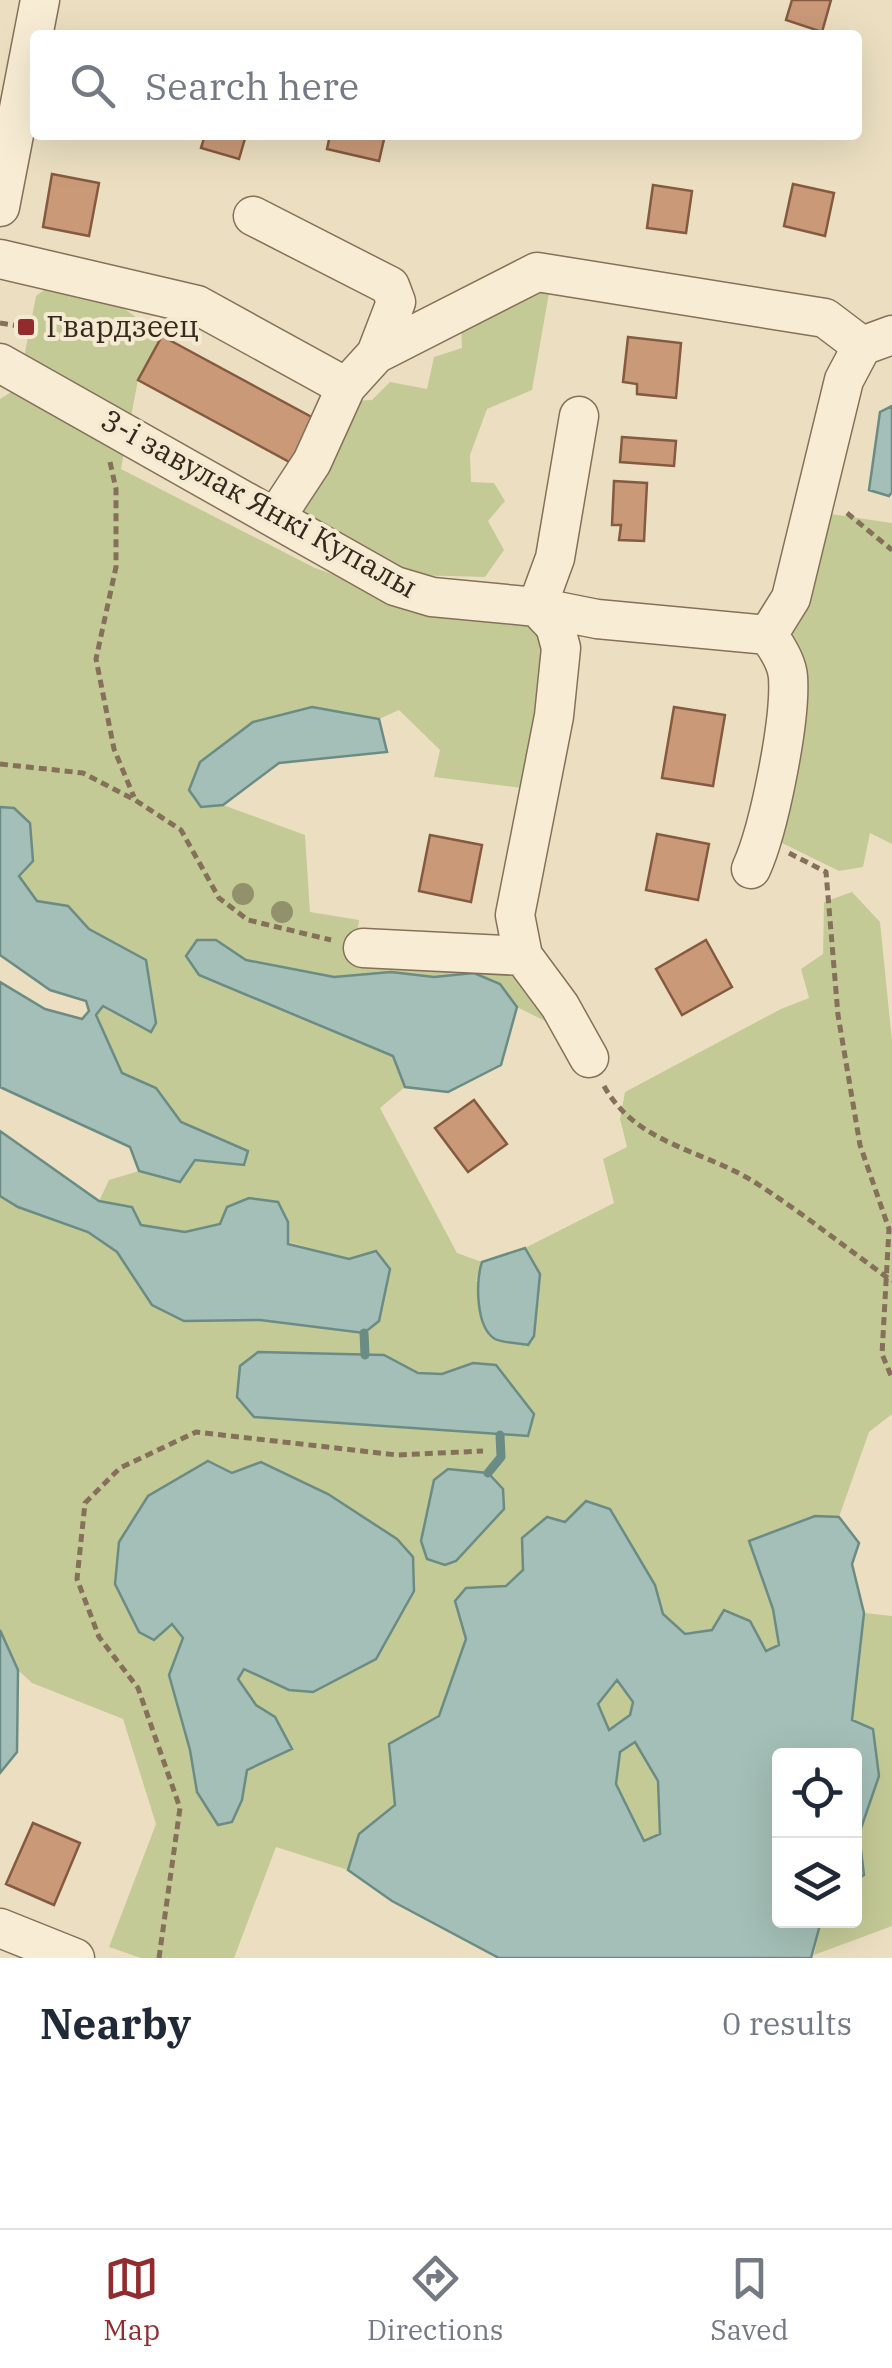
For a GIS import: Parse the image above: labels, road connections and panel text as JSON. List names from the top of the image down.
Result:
{
  "streets": {
    "street": ["3-і завулак Янкі Купалы"]
  },
  "places": {
    "transit": ["Гвардзеец"]
  },
  "page": {
    "search": "Search here",
    "heading": ["Nearby", "0 results"],
    "nav": ["Map", "Directions", "Saved"]
  }
}
